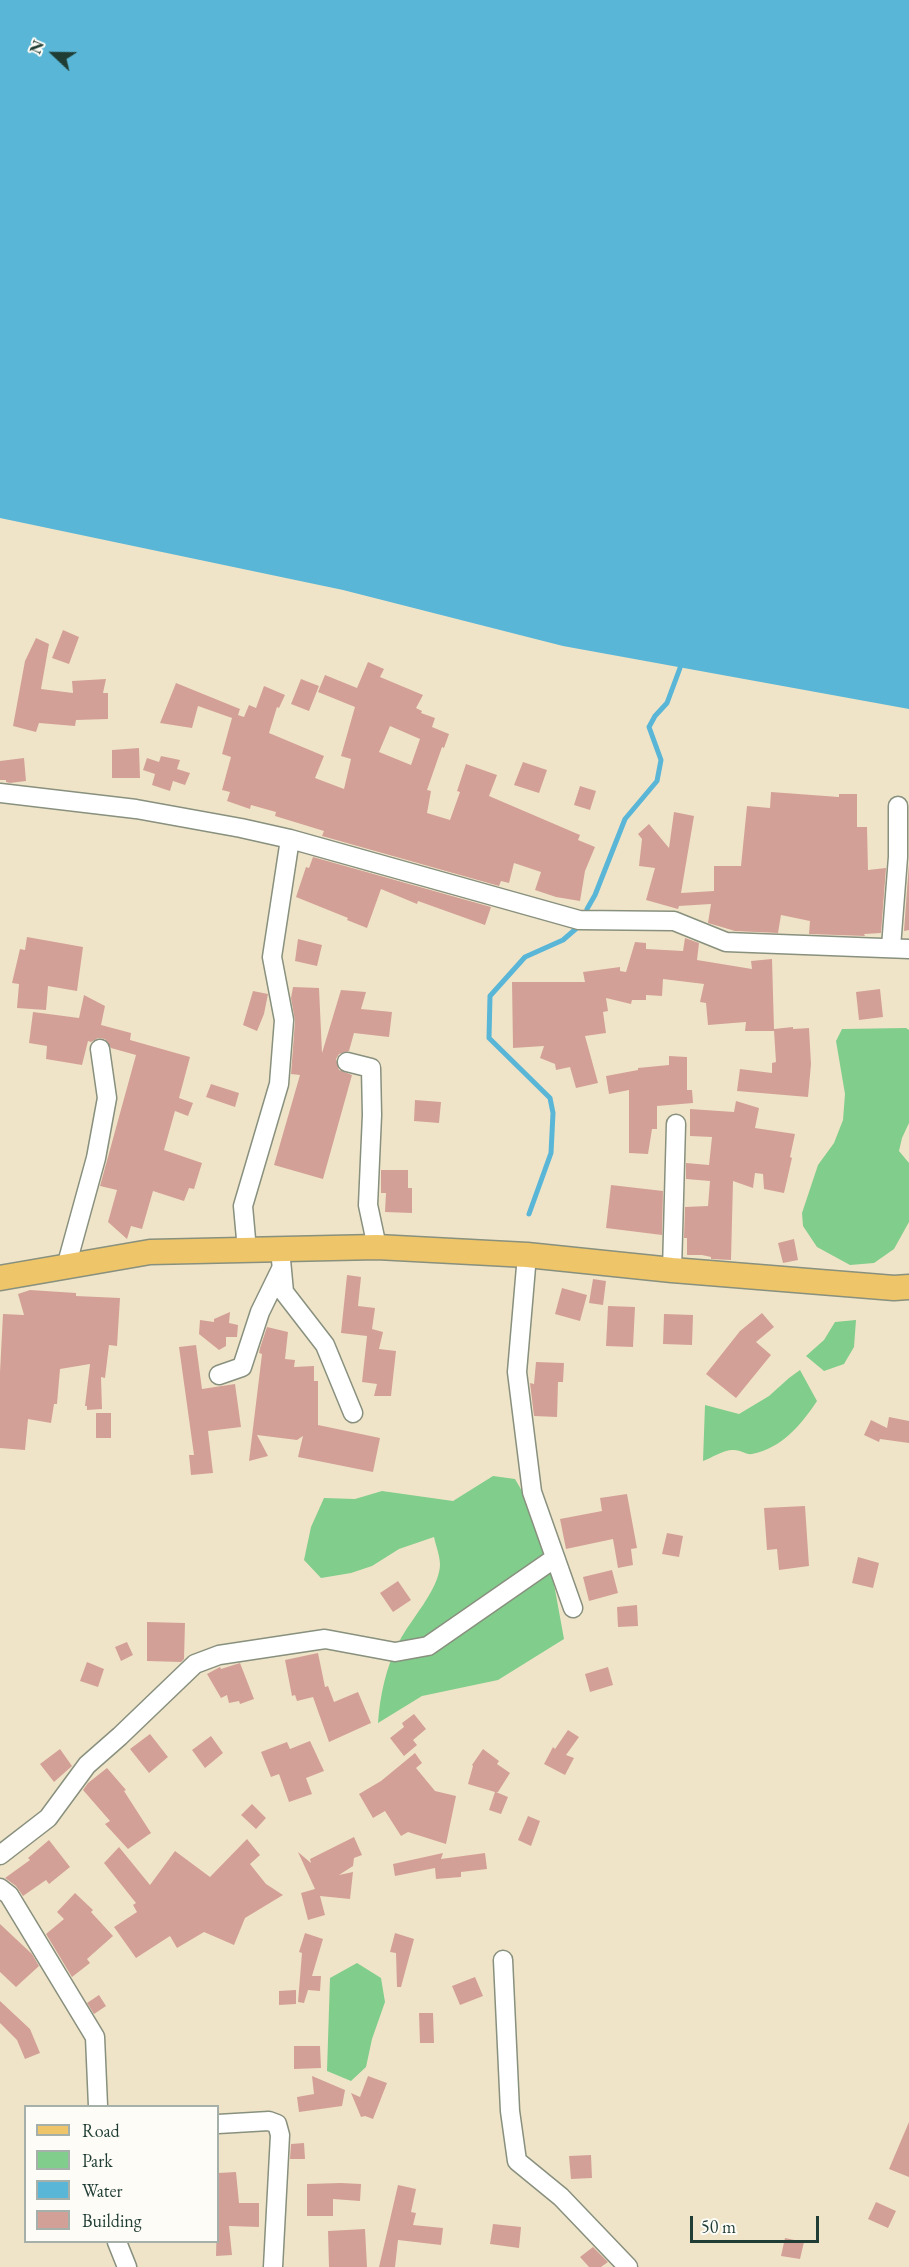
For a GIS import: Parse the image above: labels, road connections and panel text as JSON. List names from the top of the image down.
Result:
{
  "legend": [
    "Road",
    "Park",
    "Water",
    "Building"
  ],
  "scale_bar": "50 m",
  "north": "left"
}
